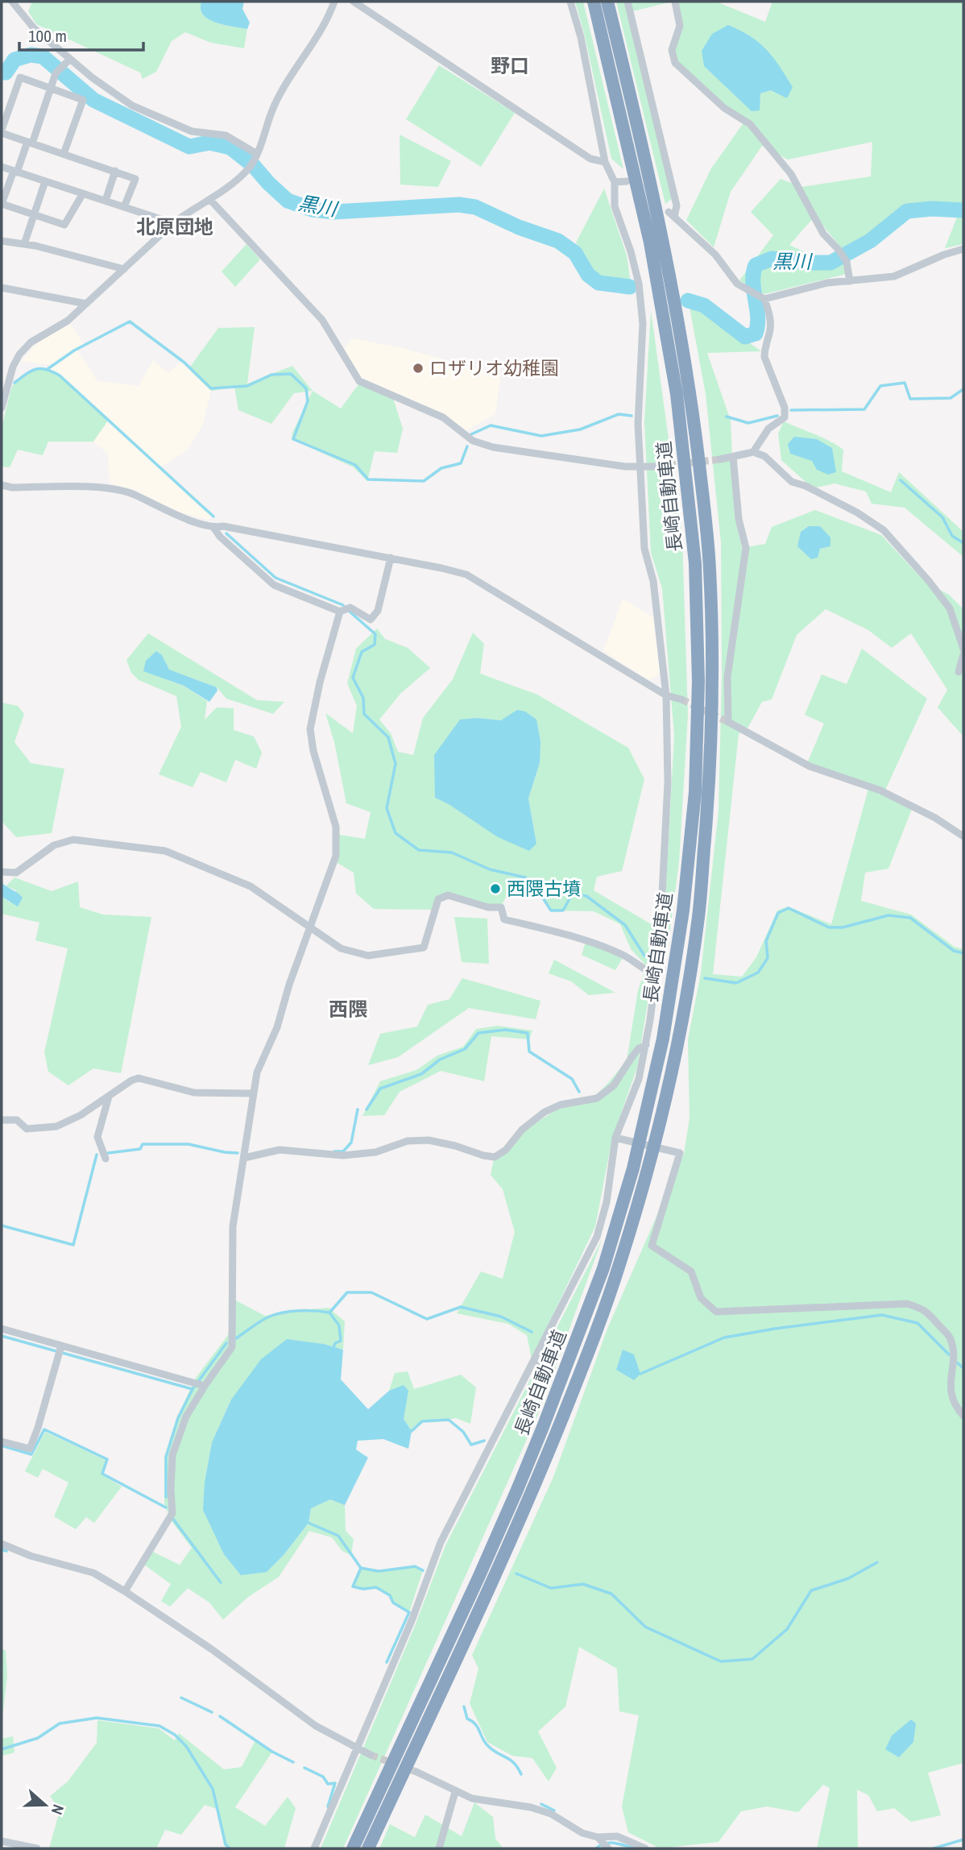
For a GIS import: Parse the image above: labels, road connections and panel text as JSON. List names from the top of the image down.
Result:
{
  "streets": {
    "highway": ["長崎自動車道"]
  },
  "districts": ["野口", "北原団地", "西隈"],
  "water": ["黒川"],
  "places": ["ロザリオ幼稚園", "西隈古墳"],
  "scale_bar": "100 m",
  "north": "right"
}
